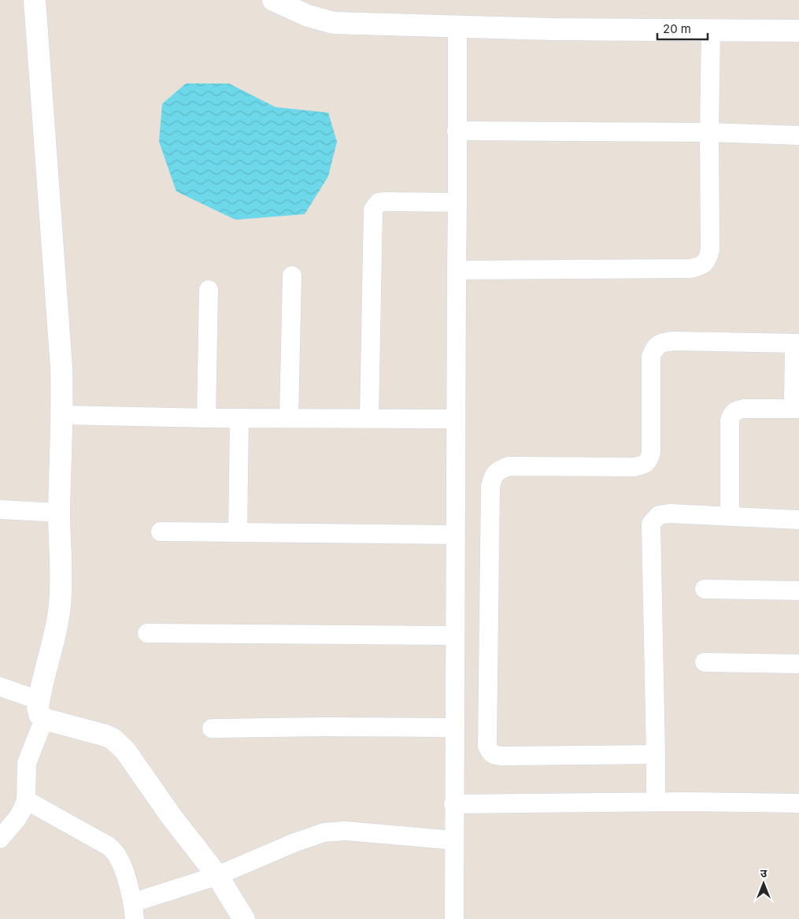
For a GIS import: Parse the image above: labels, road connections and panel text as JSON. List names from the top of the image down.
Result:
{
  "scale_bar": "20 m",
  "north": "top"
}
